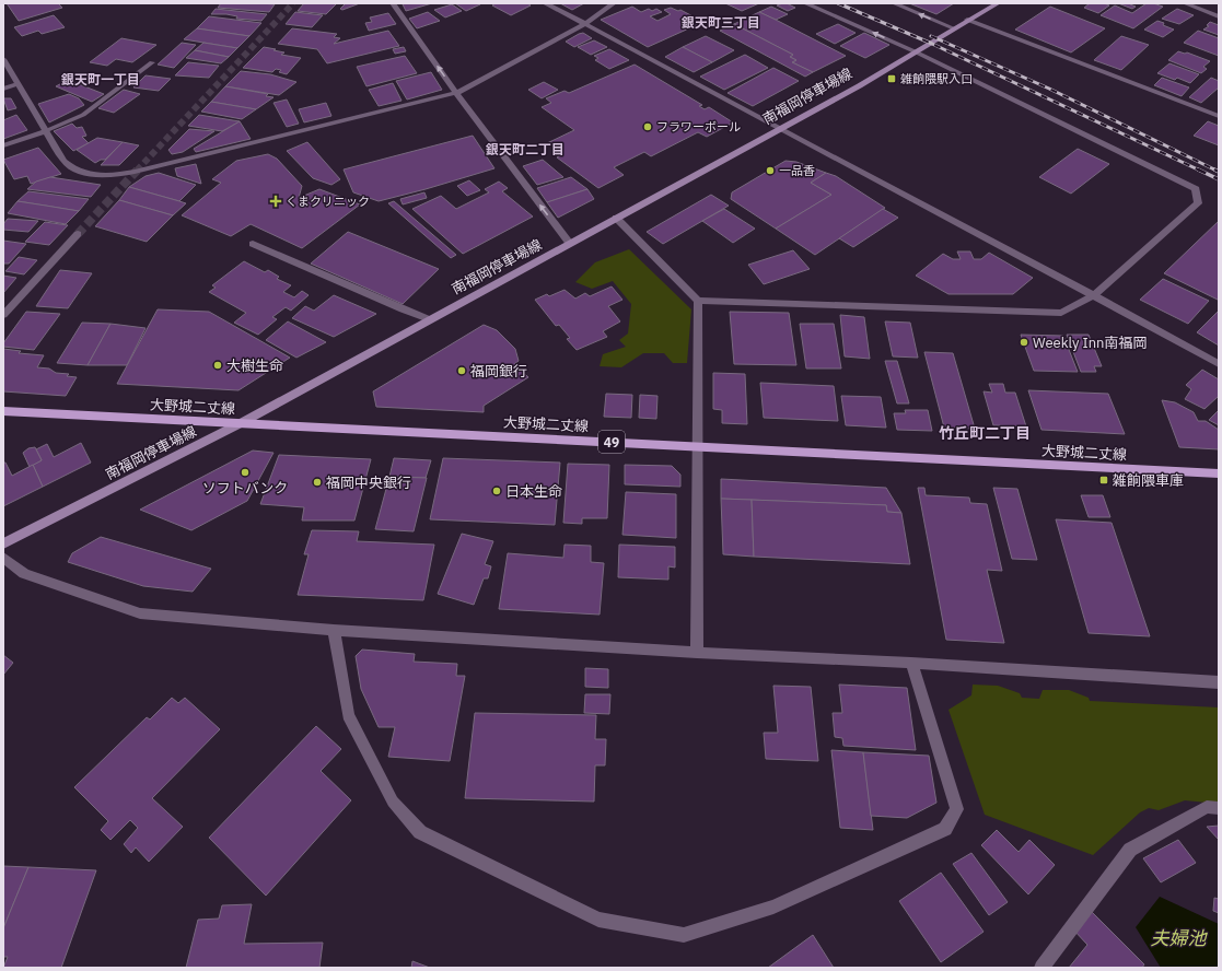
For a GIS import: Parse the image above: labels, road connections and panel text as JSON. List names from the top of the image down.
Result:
{
  "streets": {
    "main road": ["南福岡停車場線", "大野城二丈線", "49"]
  },
  "crossings": [
    ["南福岡停車場線", "大野城二丈線"]
  ],
  "districts": [
    "銀天町三丁目",
    "銀天町一丁目",
    "銀天町二丁目",
    "竹丘町二丁目"
  ],
  "water": ["夫婦池"],
  "places": {
    "transit": ["雑餉隈駅入口", "雑餉隈車庫"],
    "other": [
      "フラワーボール",
      "一品香",
      "Weekly Inn南福岡",
      "大樹生命",
      "福岡銀行",
      "ソフトバンク",
      "福岡中央銀行",
      "日本生命"
    ],
    "health": ["くまクリニック"]
  }
}
